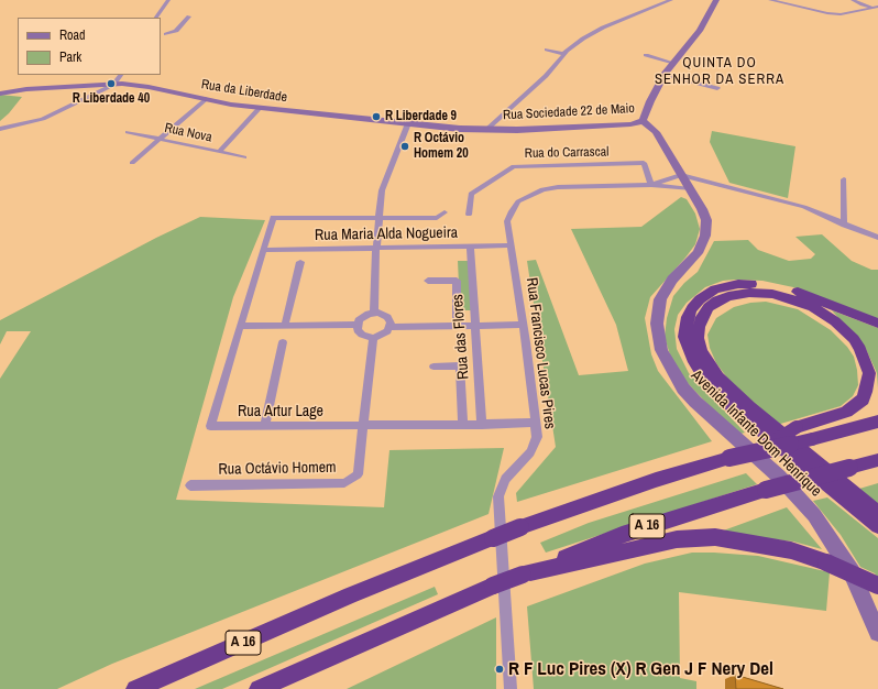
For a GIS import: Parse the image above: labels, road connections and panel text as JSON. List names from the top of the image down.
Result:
{
  "streets": {
    "highway": ["A 16"],
    "street": [
      "Rua da Liberdade",
      "Rua Sociedade 22 de Maio",
      "Rua Nova",
      "Rua do Carrascal",
      "Rua Maria Alda Nogueira",
      "Rua das Flores",
      "Rua Francisco Lucas Pires",
      "Rua Artur Lage",
      "Avenida Infante Dom Henrique",
      "Rua Octávio Homem"
    ]
  },
  "crossings": [
    ["Rua da Liberdade", "Rua Sociedade 22 de Maio"],
    ["Rua Sociedade 22 de Maio", "Avenida Infante Dom Henrique"],
    ["Rua do Carrascal", "Rua Francisco Lucas Pires"],
    ["Rua Maria Alda Nogueira", "Rua das Flores"],
    ["Rua Maria Alda Nogueira", "Rua Francisco Lucas Pires"],
    ["Rua Maria Alda Nogueira", "Rua Artur Lage"],
    ["Rua das Flores", "Rua Artur Lage"],
    ["Rua Francisco Lucas Pires", "Rua Artur Lage"],
    ["Rua Francisco Lucas Pires", "Avenida Infante Dom Henrique"],
    ["Rua Artur Lage", "Rua Octávio Homem"]
  ],
  "districts": ["QUINTA DO SENHOR DA SERRA"],
  "places": [
    "R Liberdade 40",
    "R Liberdade 9",
    "R Octávio Homem 20",
    "R F Luc Pires (X) R Gen J F Nery Del"
  ],
  "legend": ["Road", "Park"]
}
